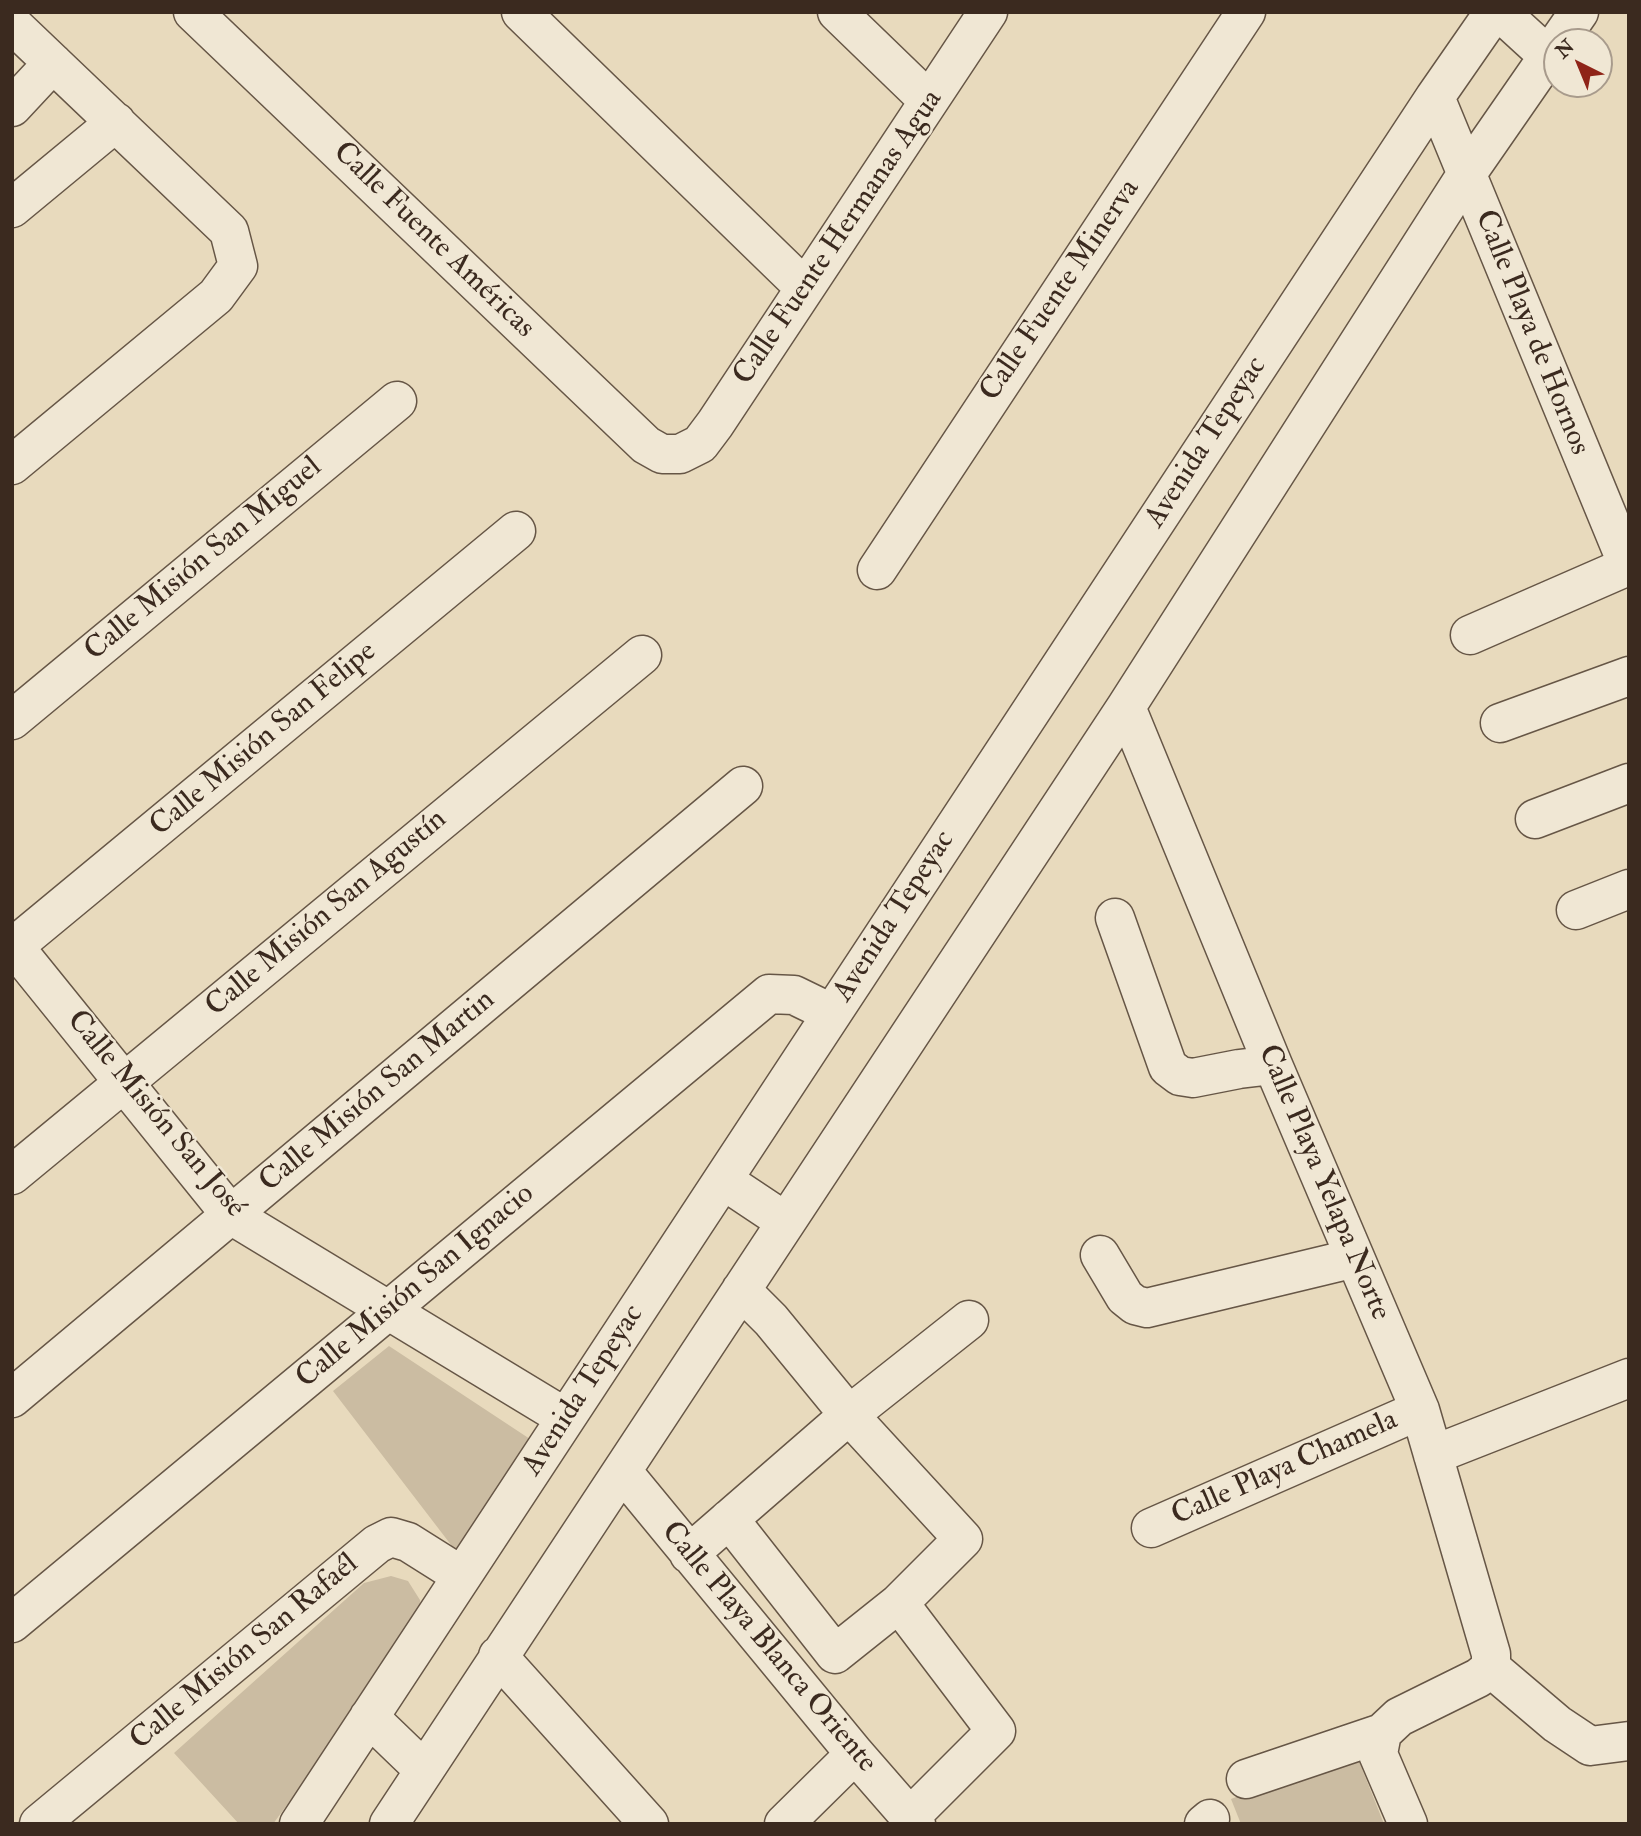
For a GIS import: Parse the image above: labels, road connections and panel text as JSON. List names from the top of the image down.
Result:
{
  "streets": {
    "street": [
      "Calle Fuente Hermanas Agua",
      "Calle Fuente Américas",
      "Calle Fuente Minerva",
      "Calle Playa de Hornos",
      "Avenida Tepeyac",
      "Calle Misión San Miguel",
      "Calle Misión San Felipe",
      "Calle Misión San Agustín",
      "Calle Misión San Martin",
      "Calle Misión San José",
      "Calle Playa Yelapa Norte",
      "Calle Misión San Ignacio",
      "Calle Playa Chamela",
      "Calle Playa Blanca Oriente",
      "Calle Misión San Rafaél"
    ]
  },
  "crossings": [
    ["Calle Fuente Hermanas Agua", "Calle Fuente Américas"],
    ["Calle Playa de Hornos", "Avenida Tepeyac"],
    ["Avenida Tepeyac", "Calle Misión San José"],
    ["Avenida Tepeyac", "Calle Misión San Ignacio"],
    ["Avenida Tepeyac", "Calle Misión San Rafaél"],
    ["Calle Misión San Felipe", "Calle Misión San José"],
    ["Calle Misión San Agustín", "Calle Misión San José"],
    ["Calle Misión San Martin", "Calle Misión San José"],
    ["Calle Misión San José", "Calle Misión San Ignacio"],
    ["Calle Playa Yelapa Norte", "Calle Playa Chamela"]
  ],
  "north": "top left"
}
